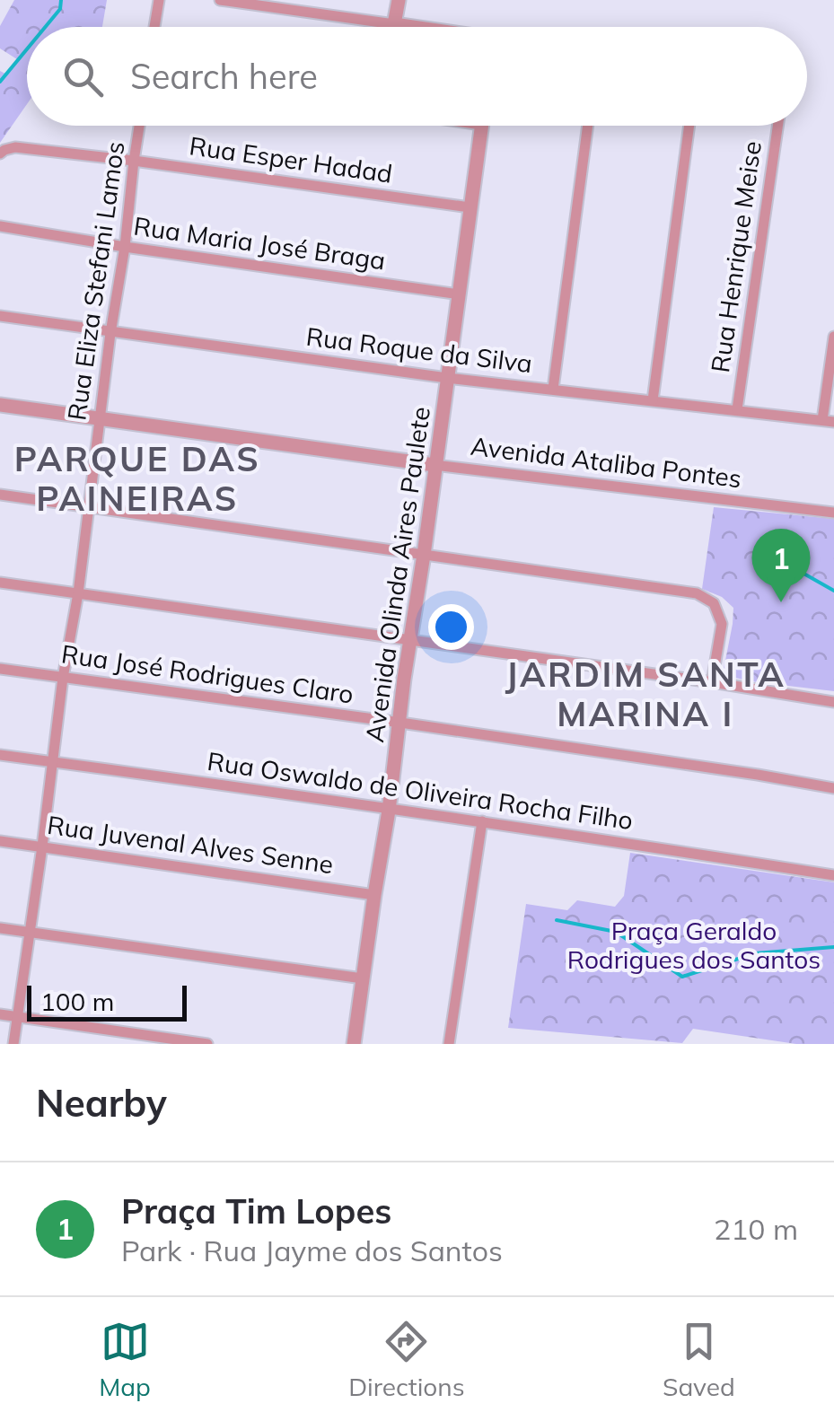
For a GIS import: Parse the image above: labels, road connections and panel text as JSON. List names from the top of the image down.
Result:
{
  "streets": {
    "street": [
      "Rua Esper Hadad",
      "Rua Maria José Braga",
      "Rua Henrique Meise",
      "Rua Eliza Stefani Lamos",
      "Rua Roque da Silva",
      "Avenida Ataliba Pontes",
      "Avenida Olinda Aires Paulete",
      "Rua José Rodrigues Claro",
      "Rua Oswaldo de Oliveira Rocha Filho",
      "Rua Juvenal Alves Senne"
    ]
  },
  "crossings": [
    ["Rua Esper Hadad", "Rua Eliza Stefani Lamos"],
    ["Rua Esper Hadad", "Avenida Olinda Aires Paulete"],
    ["Rua Maria José Braga", "Rua Eliza Stefani Lamos"],
    ["Rua Maria José Braga", "Avenida Olinda Aires Paulete"],
    ["Rua Henrique Meise", "Rua Roque da Silva"],
    ["Rua Eliza Stefani Lamos", "Rua Roque da Silva"],
    ["Rua Eliza Stefani Lamos", "Avenida Ataliba Pontes"],
    ["Rua Eliza Stefani Lamos", "Rua José Rodrigues Claro"],
    ["Rua Eliza Stefani Lamos", "Rua Oswaldo de Oliveira Rocha Filho"],
    ["Rua Eliza Stefani Lamos", "Rua Juvenal Alves Senne"],
    ["Rua Roque da Silva", "Avenida Olinda Aires Paulete"],
    ["Avenida Ataliba Pontes", "Avenida Olinda Aires Paulete"],
    ["Avenida Olinda Aires Paulete", "Rua José Rodrigues Claro"],
    ["Avenida Olinda Aires Paulete", "Rua Oswaldo de Oliveira Rocha Filho"],
    ["Avenida Olinda Aires Paulete", "Rua Juvenal Alves Senne"]
  ],
  "districts": ["PARQUE DAS PAINEIRAS", "JARDIM SANTA MARINA I"],
  "parks": ["Praça Geraldo Rodrigues dos Santos"],
  "scale_bar": "100 m",
  "page": {
    "search": "Search here",
    "pins": "1",
    "scale": "100 m",
    "heading": "Nearby",
    "list": [
      {
        "mark": "1",
        "name": "Praça Tim Lopes",
        "note": "Park · Rua Jayme dos Santos",
        "value": "210 m"
      }
    ],
    "nav": ["Map", "Directions", "Saved"]
  }
}
